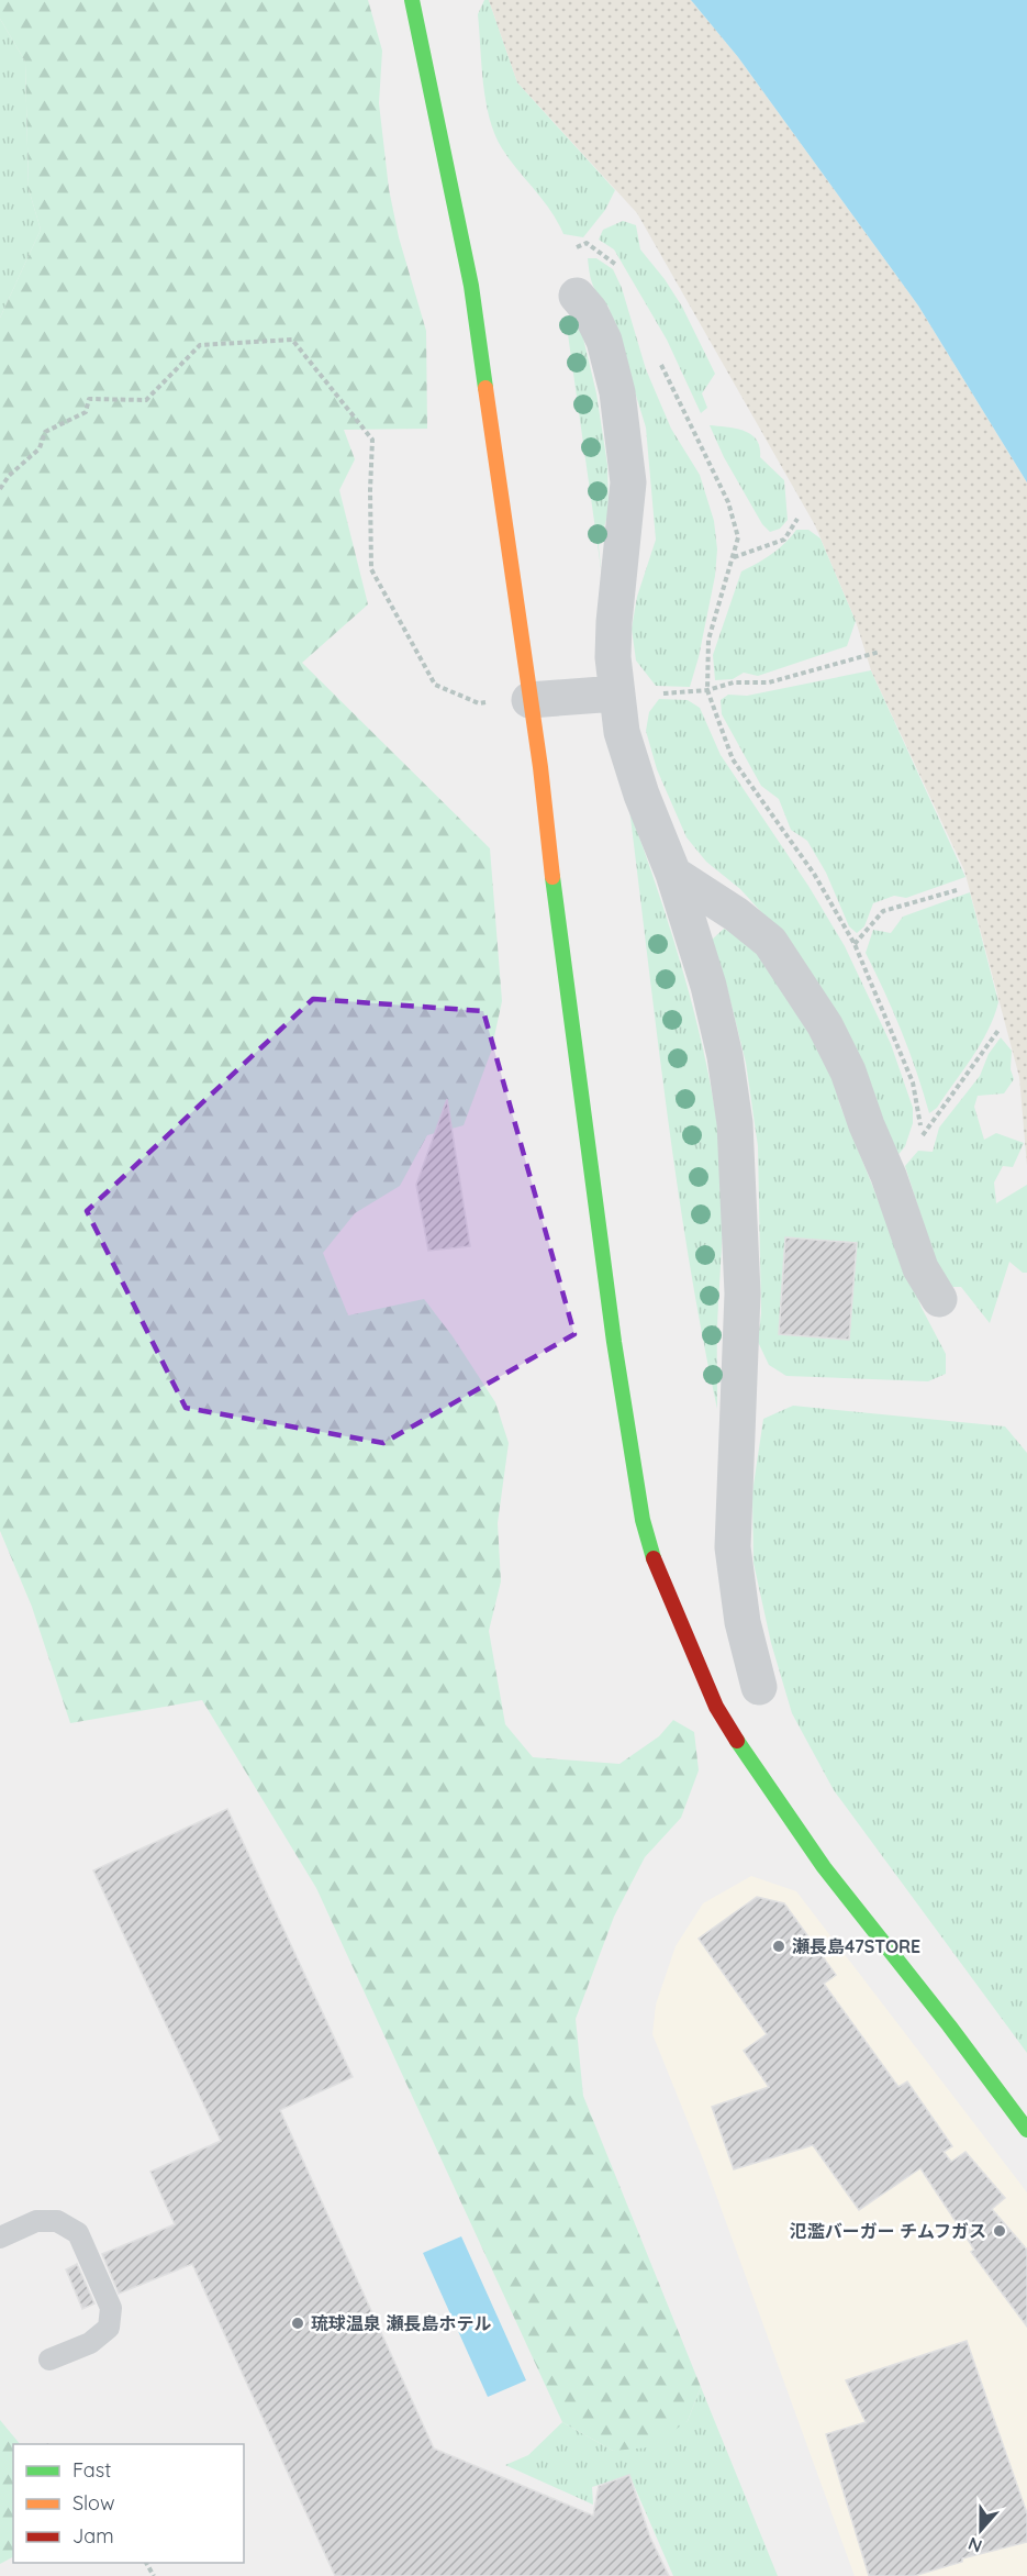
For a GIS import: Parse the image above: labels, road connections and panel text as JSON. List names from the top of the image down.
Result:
{
  "places": ["瀬長島47STORE", "氾濫バーガー チムフガス", "琉球温泉 瀬長島ホテル"],
  "legend": ["Fast", "Slow", "Jam"],
  "north": "bottom"
}
